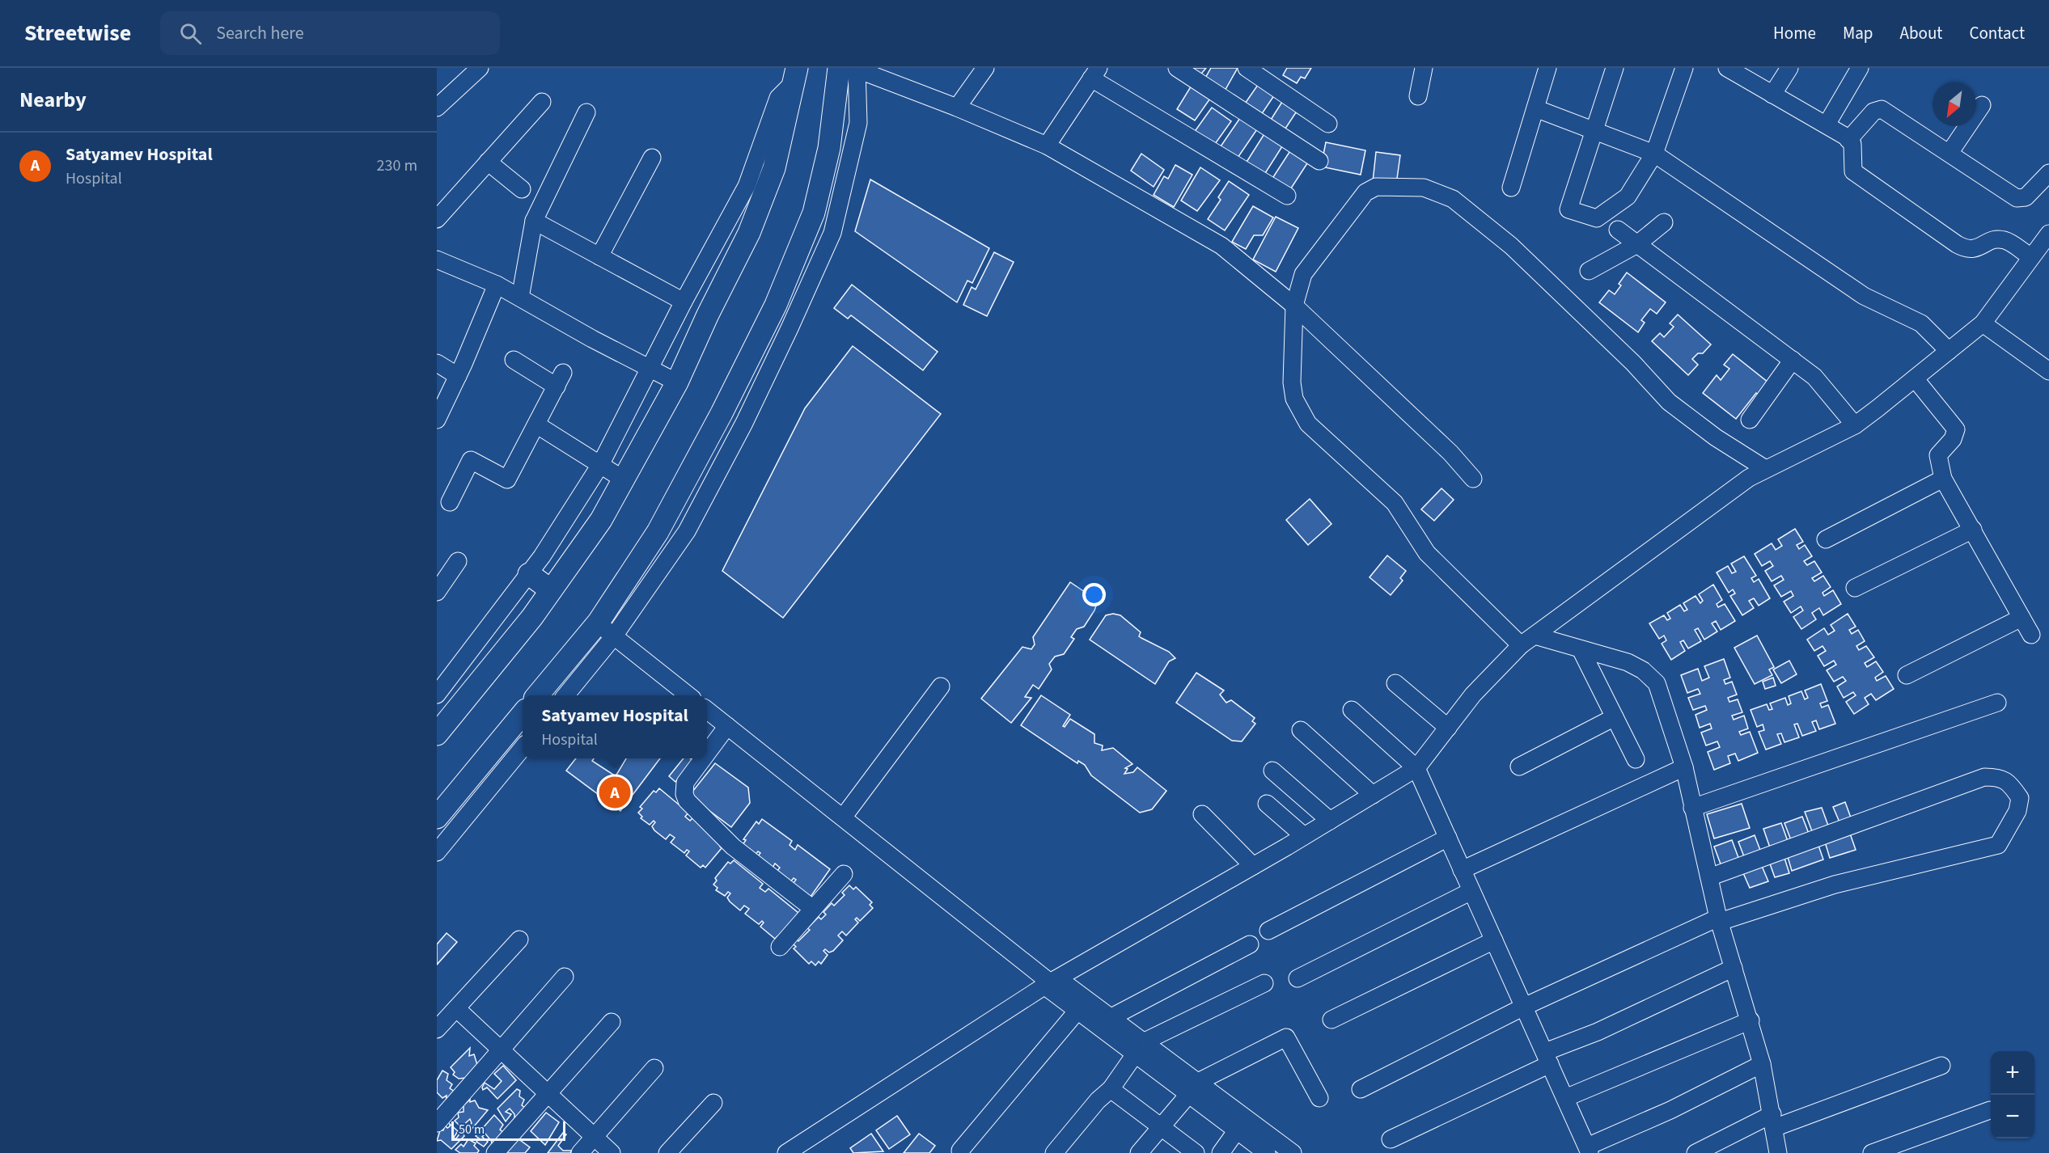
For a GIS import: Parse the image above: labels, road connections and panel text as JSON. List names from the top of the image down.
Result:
{
  "scale_bar": "50 m",
  "north": "bottom left",
  "page": {
    "header": "Streetwise",
    "search": "Search here",
    "nav": [
      "Home",
      "Map",
      "About",
      "Contact"
    ],
    "heading": "Nearby",
    "list": [
      {
        "mark": "A",
        "name": "Satyamev Hospital",
        "note": "Hospital",
        "value": "230 m"
      }
    ],
    "popup": ["Satyamev Hospital", "Hospital"],
    "pins": "A",
    "map_buttons": ["+", "−"],
    "scale": "50 m"
  }
}
